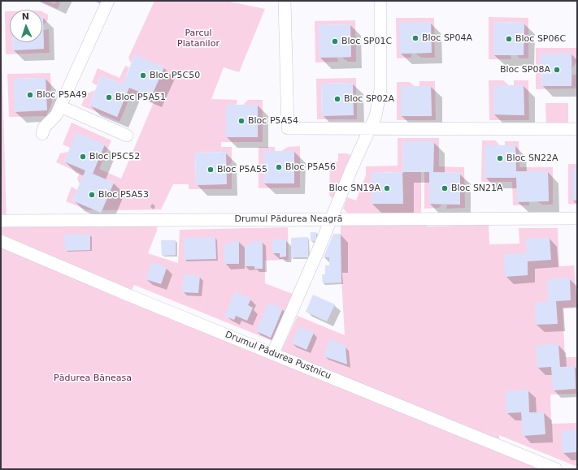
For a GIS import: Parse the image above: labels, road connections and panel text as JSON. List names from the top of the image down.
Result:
{
  "streets": {
    "street": ["Drumul Pădurea Neagră", "Drumul Pădurea Pustnicu"]
  },
  "parks": ["Parcul Platanilor", "Pădurea Băneasa"],
  "places": [
    "Bloc SP04A",
    "Bloc SP06C",
    "Bloc SP01C",
    "Bloc SP08A",
    "Bloc P5C50",
    "Bloc P5A49",
    "Bloc P5A51",
    "Bloc SP02A",
    "Bloc P5A54",
    "Bloc P5C52",
    "Bloc SN22A",
    "Bloc P5A56",
    "Bloc P5A55",
    "Bloc SN19A",
    "Bloc SN21A",
    "Bloc P5A53"
  ],
  "north": "top"
}
